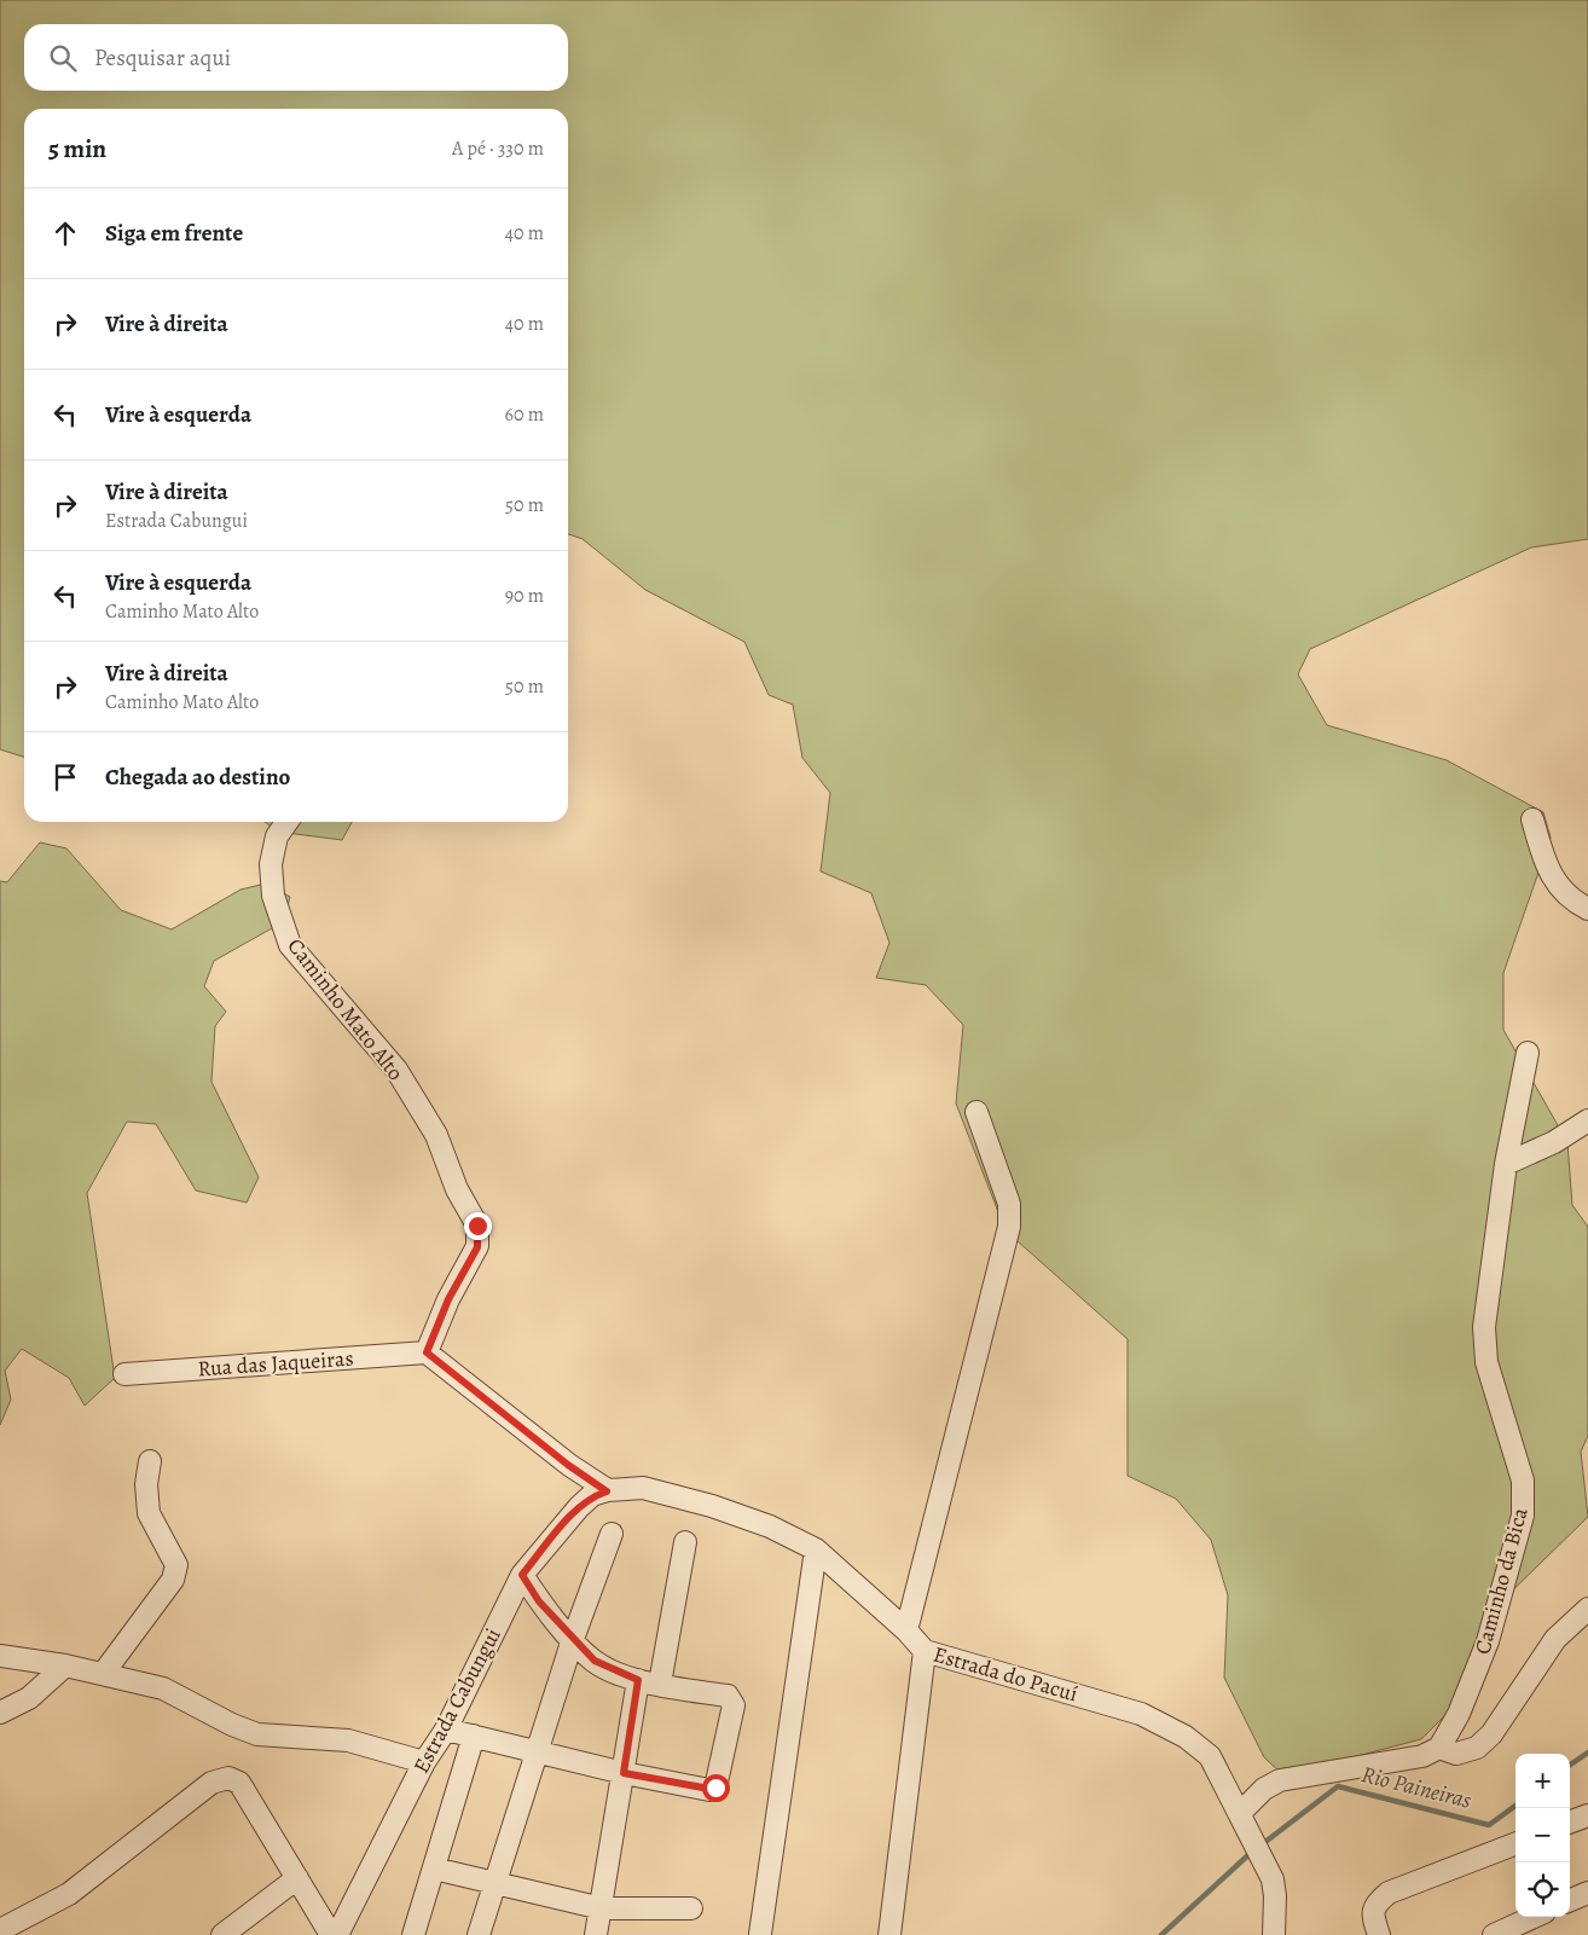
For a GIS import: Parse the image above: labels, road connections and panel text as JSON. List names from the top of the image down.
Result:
{
  "streets": {
    "street": [
      "Caminho Mato Alto",
      "Rua das Jaqueiras",
      "Caminho da Bica",
      "Estrada do Pacuí",
      "Estrada Cabungui"
    ]
  },
  "crossings": [
    ["Caminho Mato Alto", "Rua das Jaqueiras"],
    ["Estrada do Pacuí", "Estrada Cabungui"]
  ],
  "water": ["Rio Paineiras"],
  "page": {
    "search": "Pesquisar aqui",
    "heading": ["5 min", "A pé · 330 m"],
    "list": [
      ["Siga em frente", "40 m"],
      ["Vire à direita", "40 m"],
      ["Vire à esquerda", "60 m"],
      ["Vire à direita", "Estrada Cabungui", "50 m"],
      ["Vire à esquerda", "Caminho Mato Alto", "90 m"],
      ["Vire à direita", "Caminho Mato Alto", "50 m"],
      "Chegada ao destino"
    ],
    "map_buttons": ["+", "−"]
  }
}
